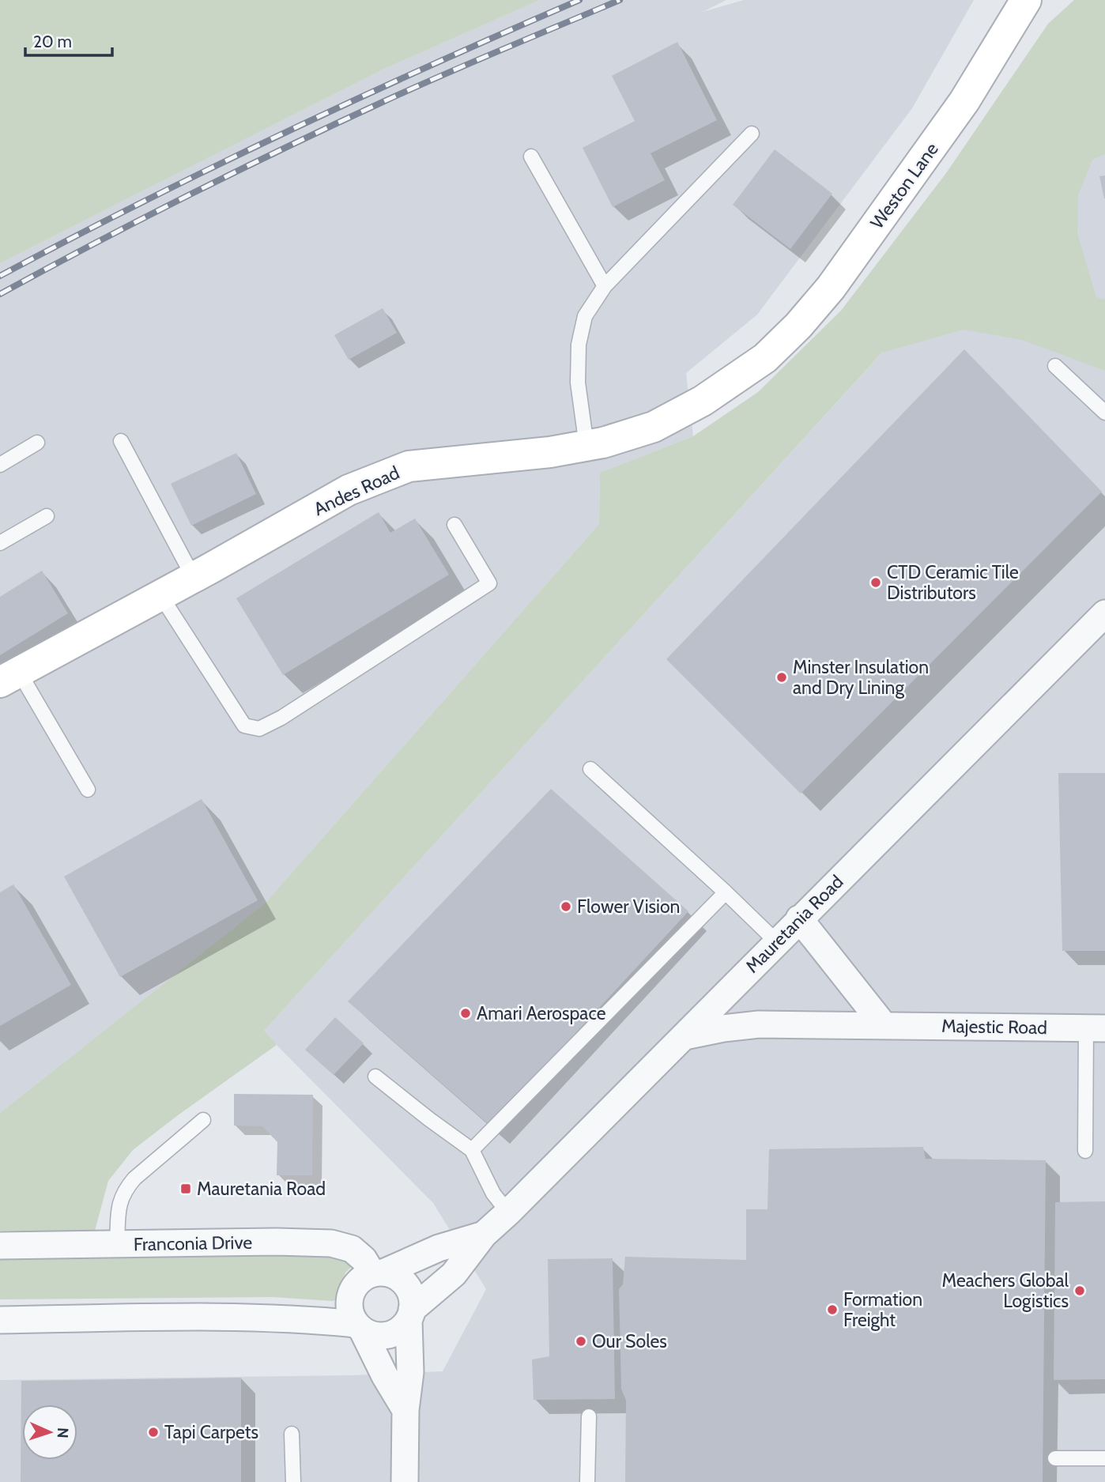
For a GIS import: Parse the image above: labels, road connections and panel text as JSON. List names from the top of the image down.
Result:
{
  "streets": {
    "street": [
      "Weston Lane",
      "Andes Road",
      "Mauretania Road",
      "Majestic Road",
      "Franconia Drive"
    ]
  },
  "crossings": [
    ["Weston Lane", "Andes Road"],
    ["Mauretania Road", "Majestic Road"],
    ["Mauretania Road", "Franconia Drive"]
  ],
  "places": {
    "other": [
      "CTD Ceramic Tile Distributors",
      "Minster Insulation and Dry Lining",
      "Flower Vision",
      "Amari Aerospace",
      "Meachers Global Logistics",
      "Formation Freight",
      "Our Soles",
      "Tapi Carpets"
    ],
    "transit": ["Mauretania Road"]
  },
  "scale_bar": "20 m",
  "north": "right"
}
